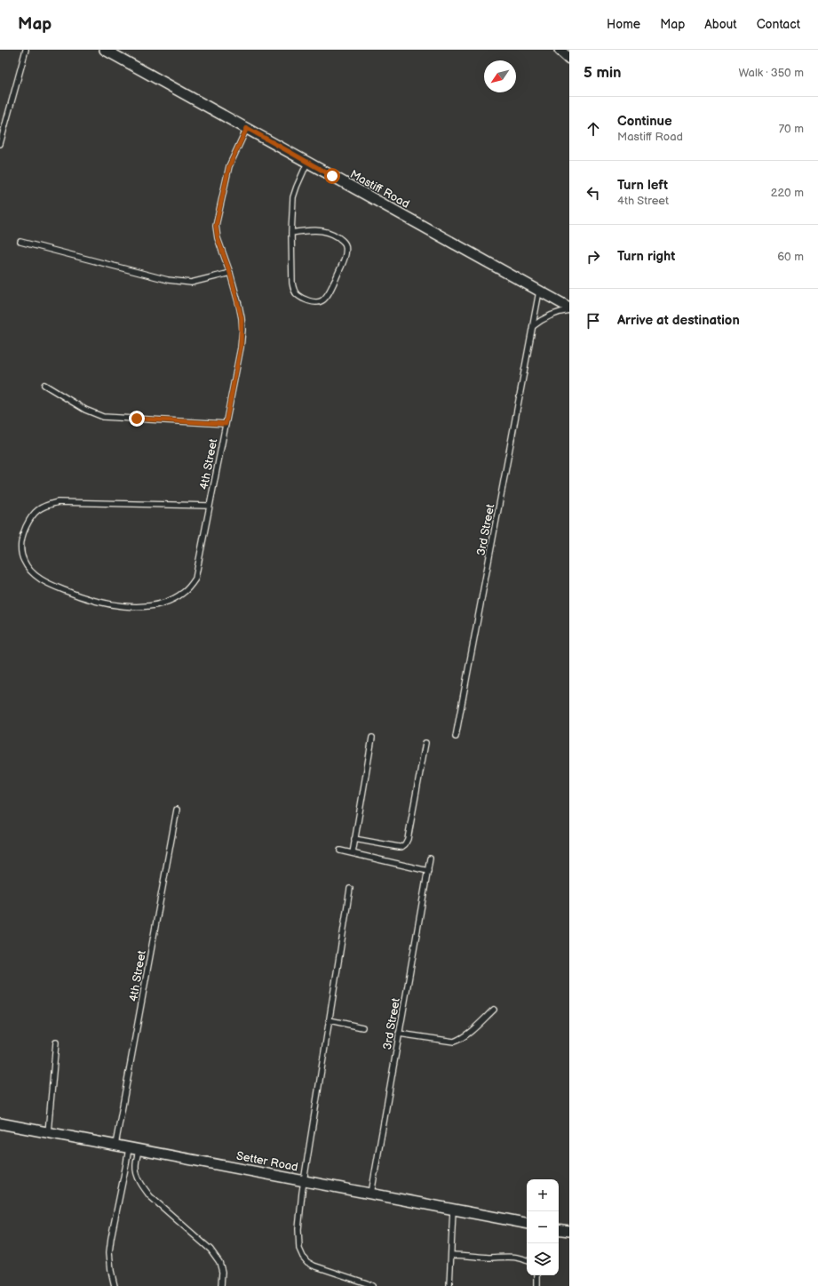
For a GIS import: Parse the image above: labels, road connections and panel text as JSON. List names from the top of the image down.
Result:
{
  "streets": {
    "street": ["Mastiff Road", "Setter Road"],
    "lane": ["4th Street", "3rd Street"]
  },
  "crossings": [
    ["Mastiff Road", "4th Street"],
    ["Mastiff Road", "3rd Street"],
    ["4th Street", "Setter Road"],
    ["3rd Street", "Setter Road"]
  ],
  "north": "bottom left",
  "page": {
    "header": "Map",
    "nav": [
      "Home",
      "Map",
      "About",
      "Contact"
    ],
    "heading": ["5 min", "Walk · 350 m"],
    "list": [
      ["Continue", "Mastiff Road", "70 m"],
      ["Turn left", "4th Street", "220 m"],
      ["Turn right", "60 m"],
      "Arrive at destination"
    ],
    "map_buttons": ["+", "−"]
  }
}
